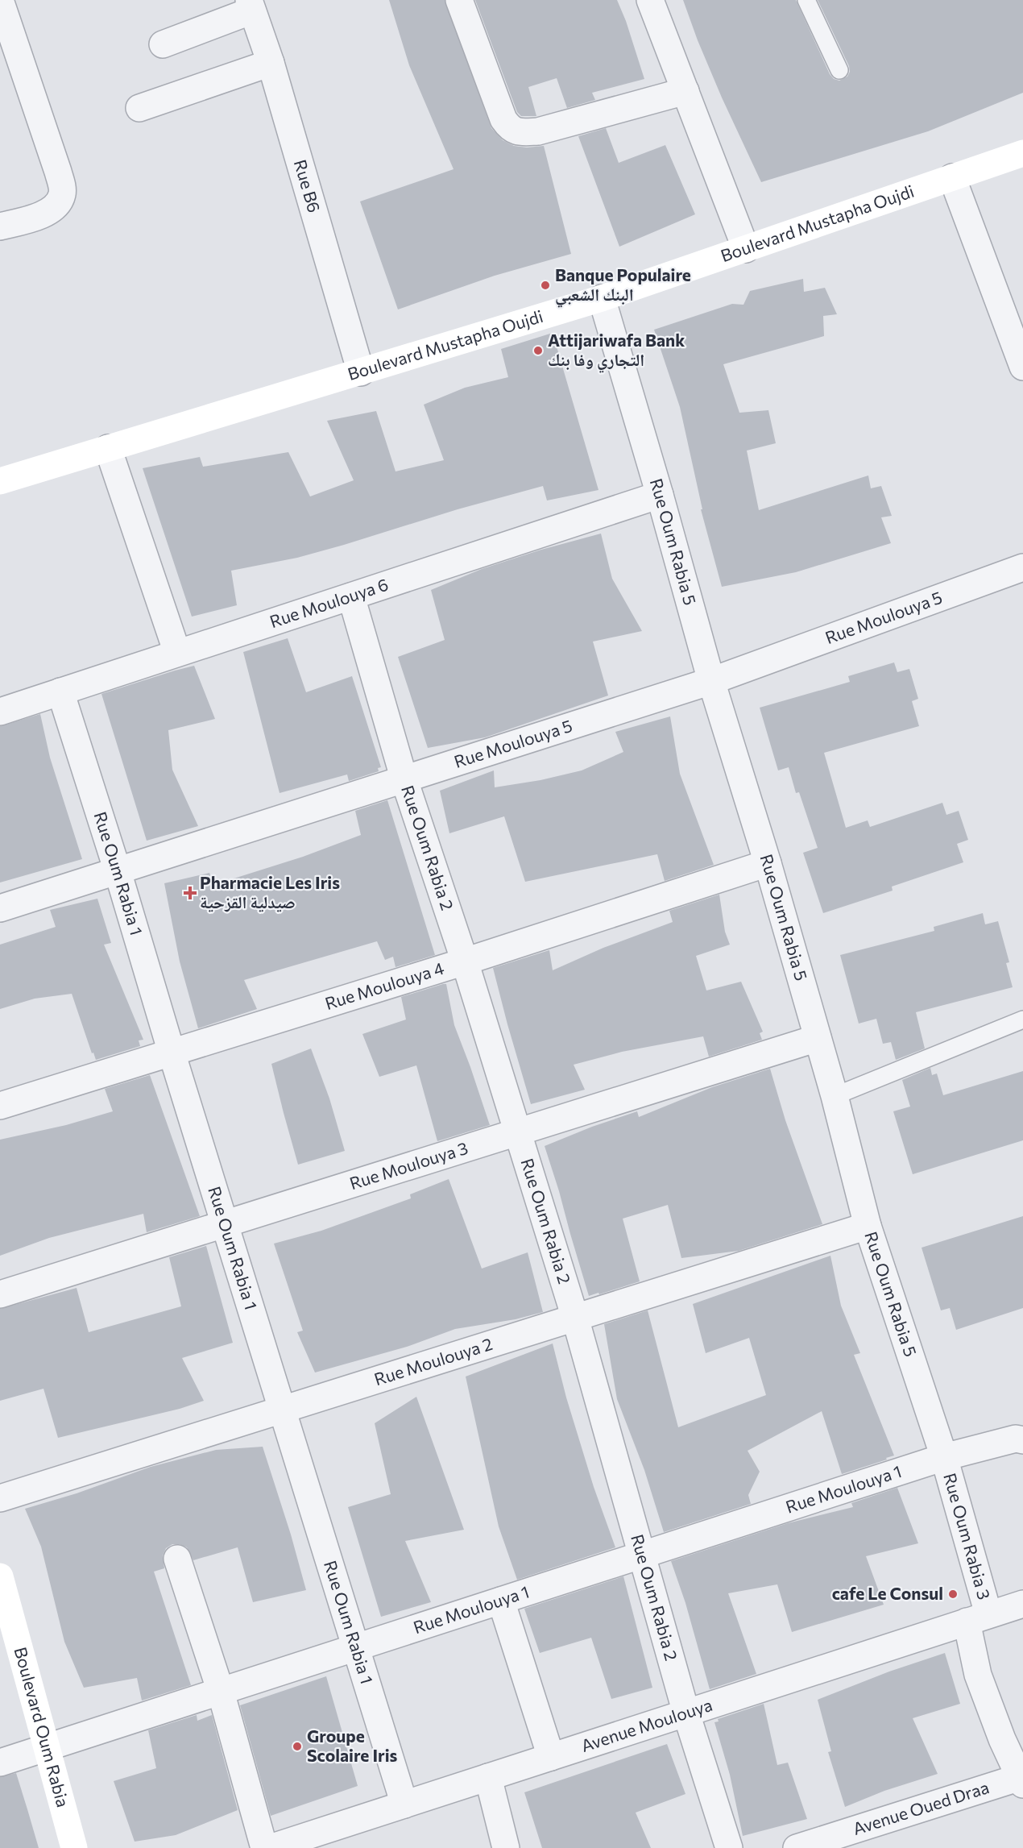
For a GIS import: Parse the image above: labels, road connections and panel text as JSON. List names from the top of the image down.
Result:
{
  "streets": {
    "main road": ["Boulevard Mustapha Oujdi", "Boulevard Oum Rabia"],
    "street": [
      "Rue B6",
      "Rue Oum Rabia 5",
      "Rue Moulouya 6",
      "Rue Moulouya 5",
      "Rue Oum Rabia 2",
      "Rue Oum Rabia 1",
      "Rue Moulouya 4",
      "Rue Moulouya 3",
      "Rue Moulouya 2",
      "Rue Moulouya 1",
      "Rue Oum Rabia 3",
      "Avenue Moulouya",
      "Avenue Oued Draa"
    ]
  },
  "crossings": [
    ["Rue B6", "Boulevard Mustapha Oujdi"],
    ["Boulevard Mustapha Oujdi", "Rue Oum Rabia 5"],
    ["Rue Oum Rabia 5", "Rue Moulouya 6"],
    ["Rue Oum Rabia 5", "Rue Moulouya 5"],
    ["Rue Oum Rabia 5", "Rue Moulouya 4"],
    ["Rue Oum Rabia 5", "Rue Moulouya 3"],
    ["Rue Oum Rabia 5", "Rue Moulouya 2"],
    ["Rue Oum Rabia 5", "Rue Moulouya 1"],
    ["Rue Oum Rabia 5", "Rue Oum Rabia 3"],
    ["Rue Moulouya 6", "Rue Oum Rabia 2"],
    ["Rue Moulouya 6", "Rue Oum Rabia 1"],
    ["Rue Moulouya 5", "Rue Oum Rabia 2"],
    ["Rue Moulouya 5", "Rue Oum Rabia 1"],
    ["Rue Oum Rabia 2", "Rue Moulouya 4"],
    ["Rue Oum Rabia 2", "Rue Moulouya 3"],
    ["Rue Oum Rabia 2", "Rue Moulouya 2"],
    ["Rue Oum Rabia 2", "Rue Moulouya 1"],
    ["Rue Oum Rabia 2", "Avenue Moulouya"],
    ["Rue Oum Rabia 1", "Rue Moulouya 4"],
    ["Rue Oum Rabia 1", "Rue Moulouya 3"],
    ["Rue Oum Rabia 1", "Rue Moulouya 2"],
    ["Rue Oum Rabia 1", "Rue Moulouya 1"],
    ["Rue Oum Rabia 1", "Avenue Moulouya"],
    ["Rue Moulouya 1", "Rue Oum Rabia 3"],
    ["Rue Moulouya 1", "Boulevard Oum Rabia"],
    ["Rue Oum Rabia 3", "Avenue Moulouya"],
    ["Rue Oum Rabia 3", "Avenue Oued Draa"]
  ],
  "places": {
    "other": [
      "Banque Populaire البنك الشعبي",
      "Attijariwafa Bank التجاري وفا بنك",
      "cafe Le Consul",
      "Groupe Scolaire Iris"
    ],
    "health": ["Pharmacie Les Iris صيدلية القزحية"]
  }
}
